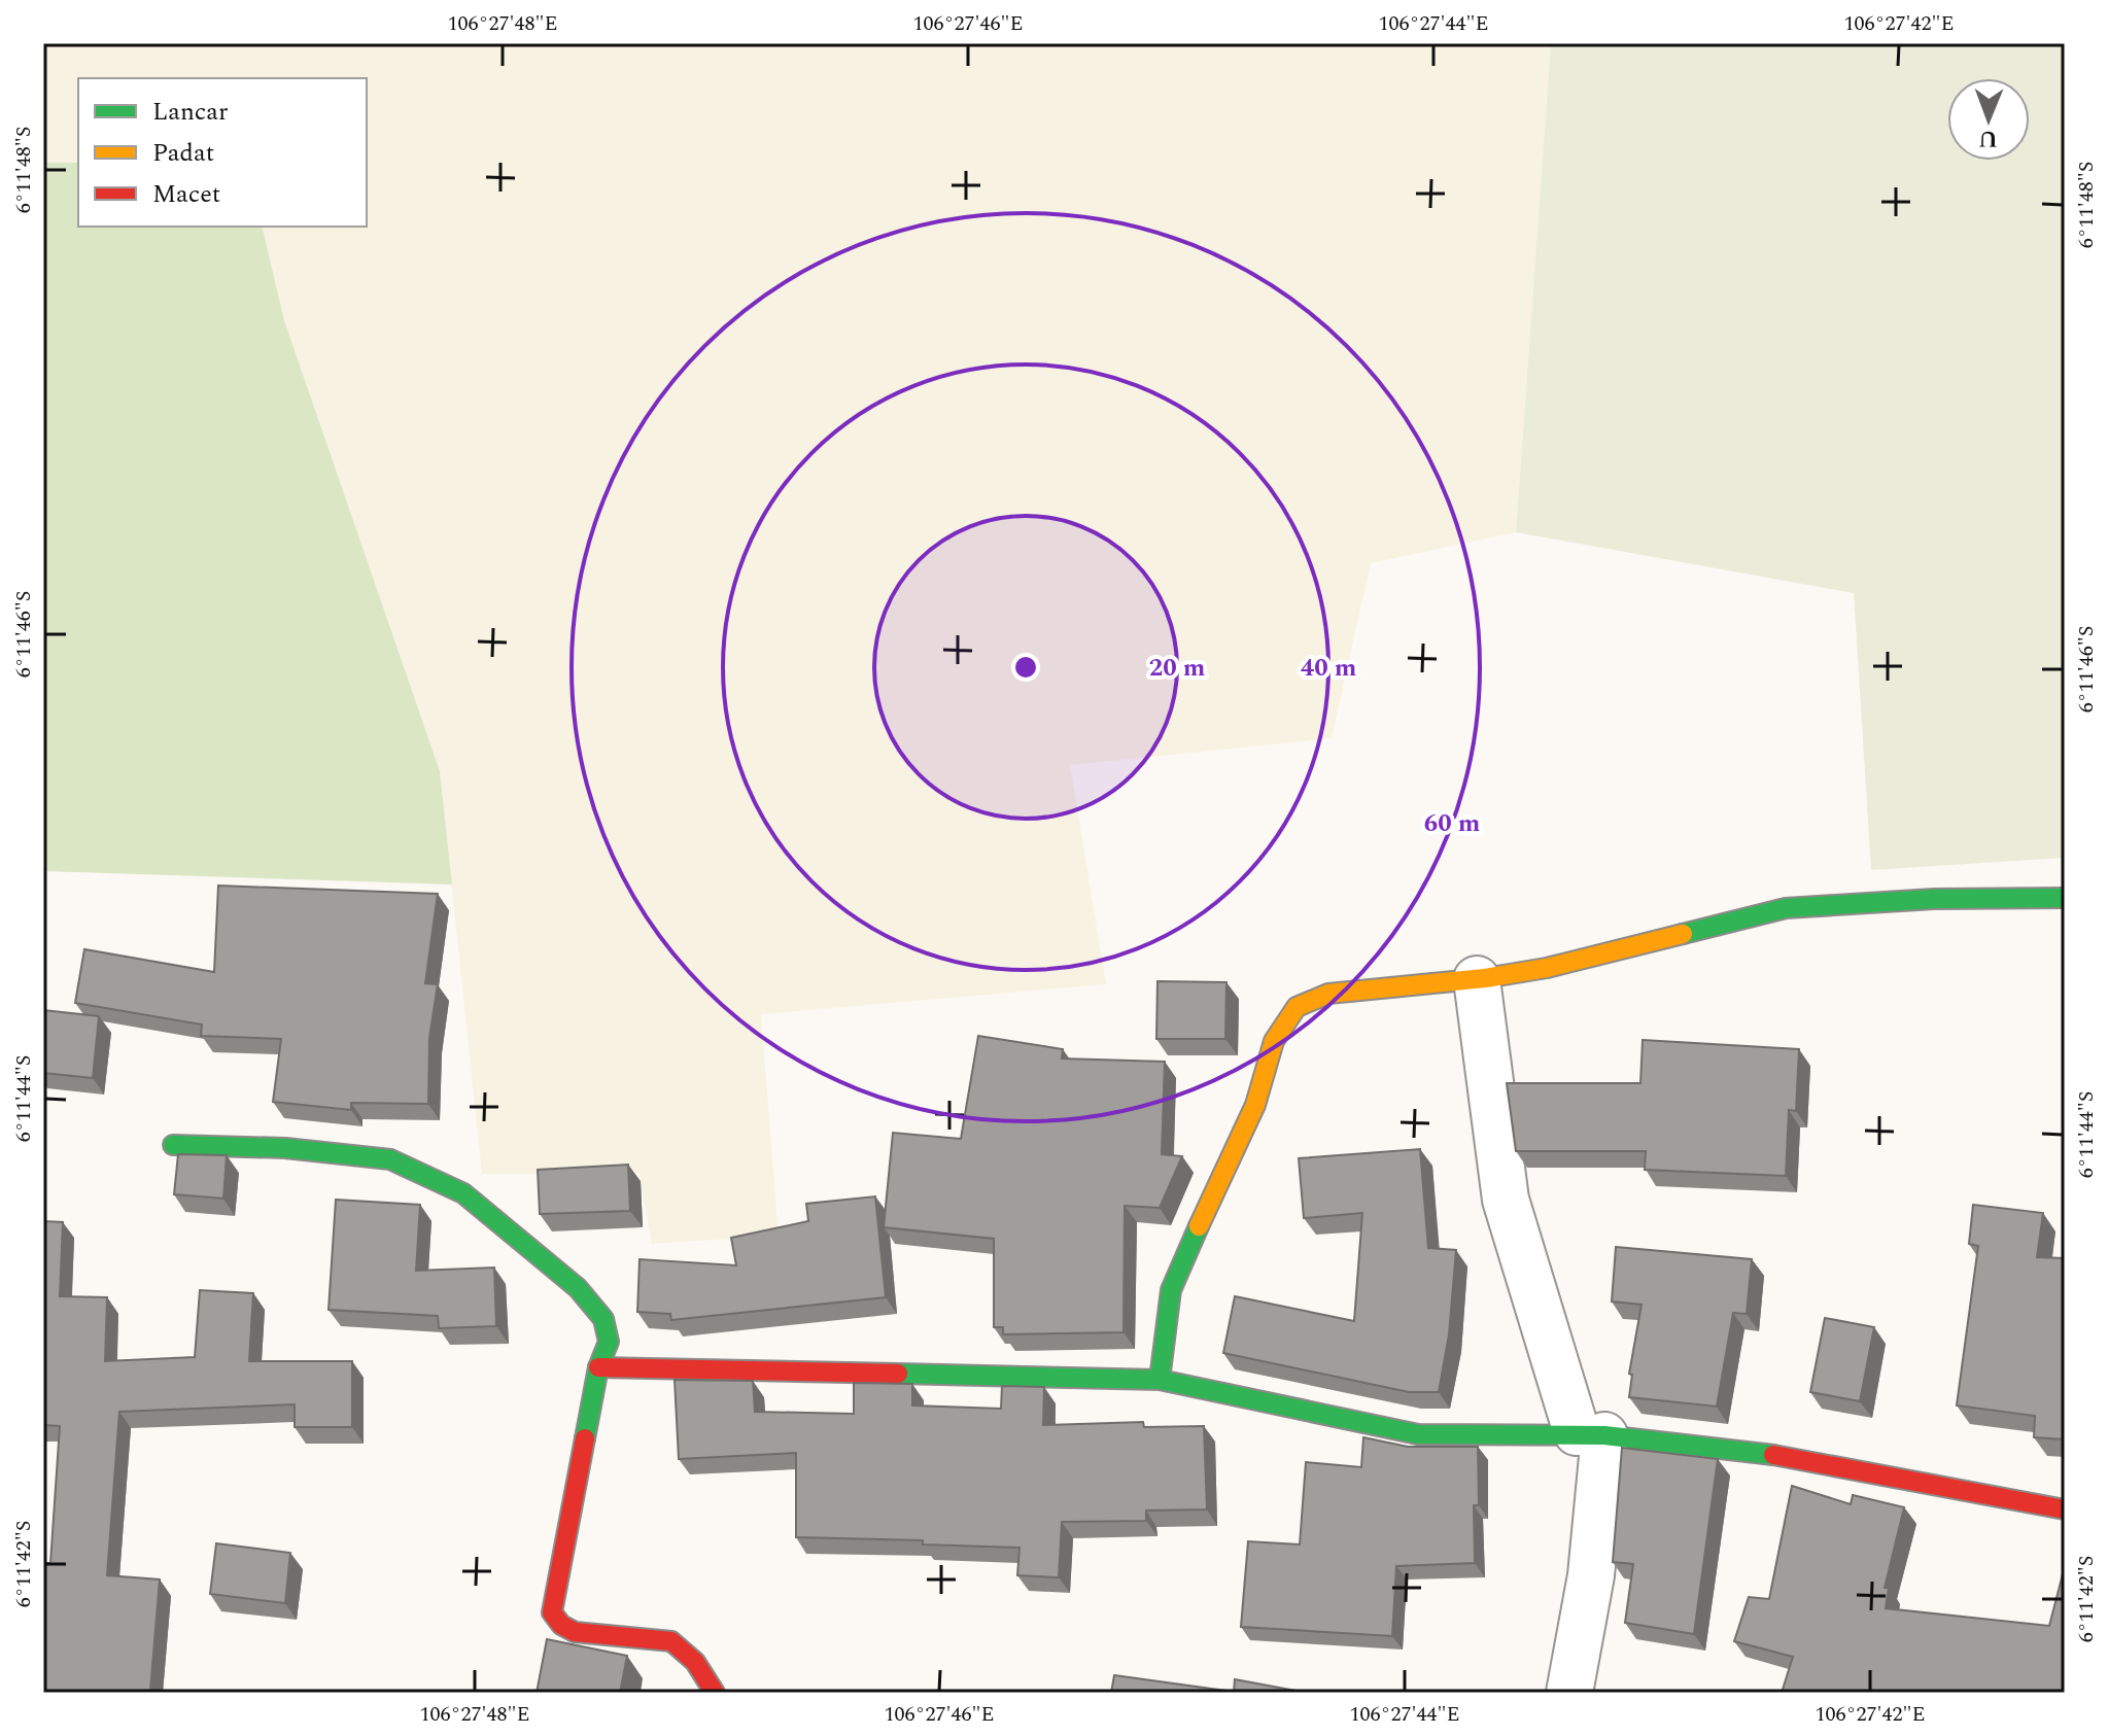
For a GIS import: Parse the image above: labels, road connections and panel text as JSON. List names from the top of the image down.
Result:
{
  "legend": ["Lancar", "Padat", "Macet"],
  "north": "bottom",
  "coordinates": [
    "106°27'48\"E",
    "106°27'46\"E",
    "106°27'44\"E",
    "106°27'42\"E",
    "6°11'48\"S",
    "6°11'46\"S",
    "6°11'44\"S",
    "6°11'42\"S"
  ],
  "rings": ["20 m", "40 m", "60 m"]
}
